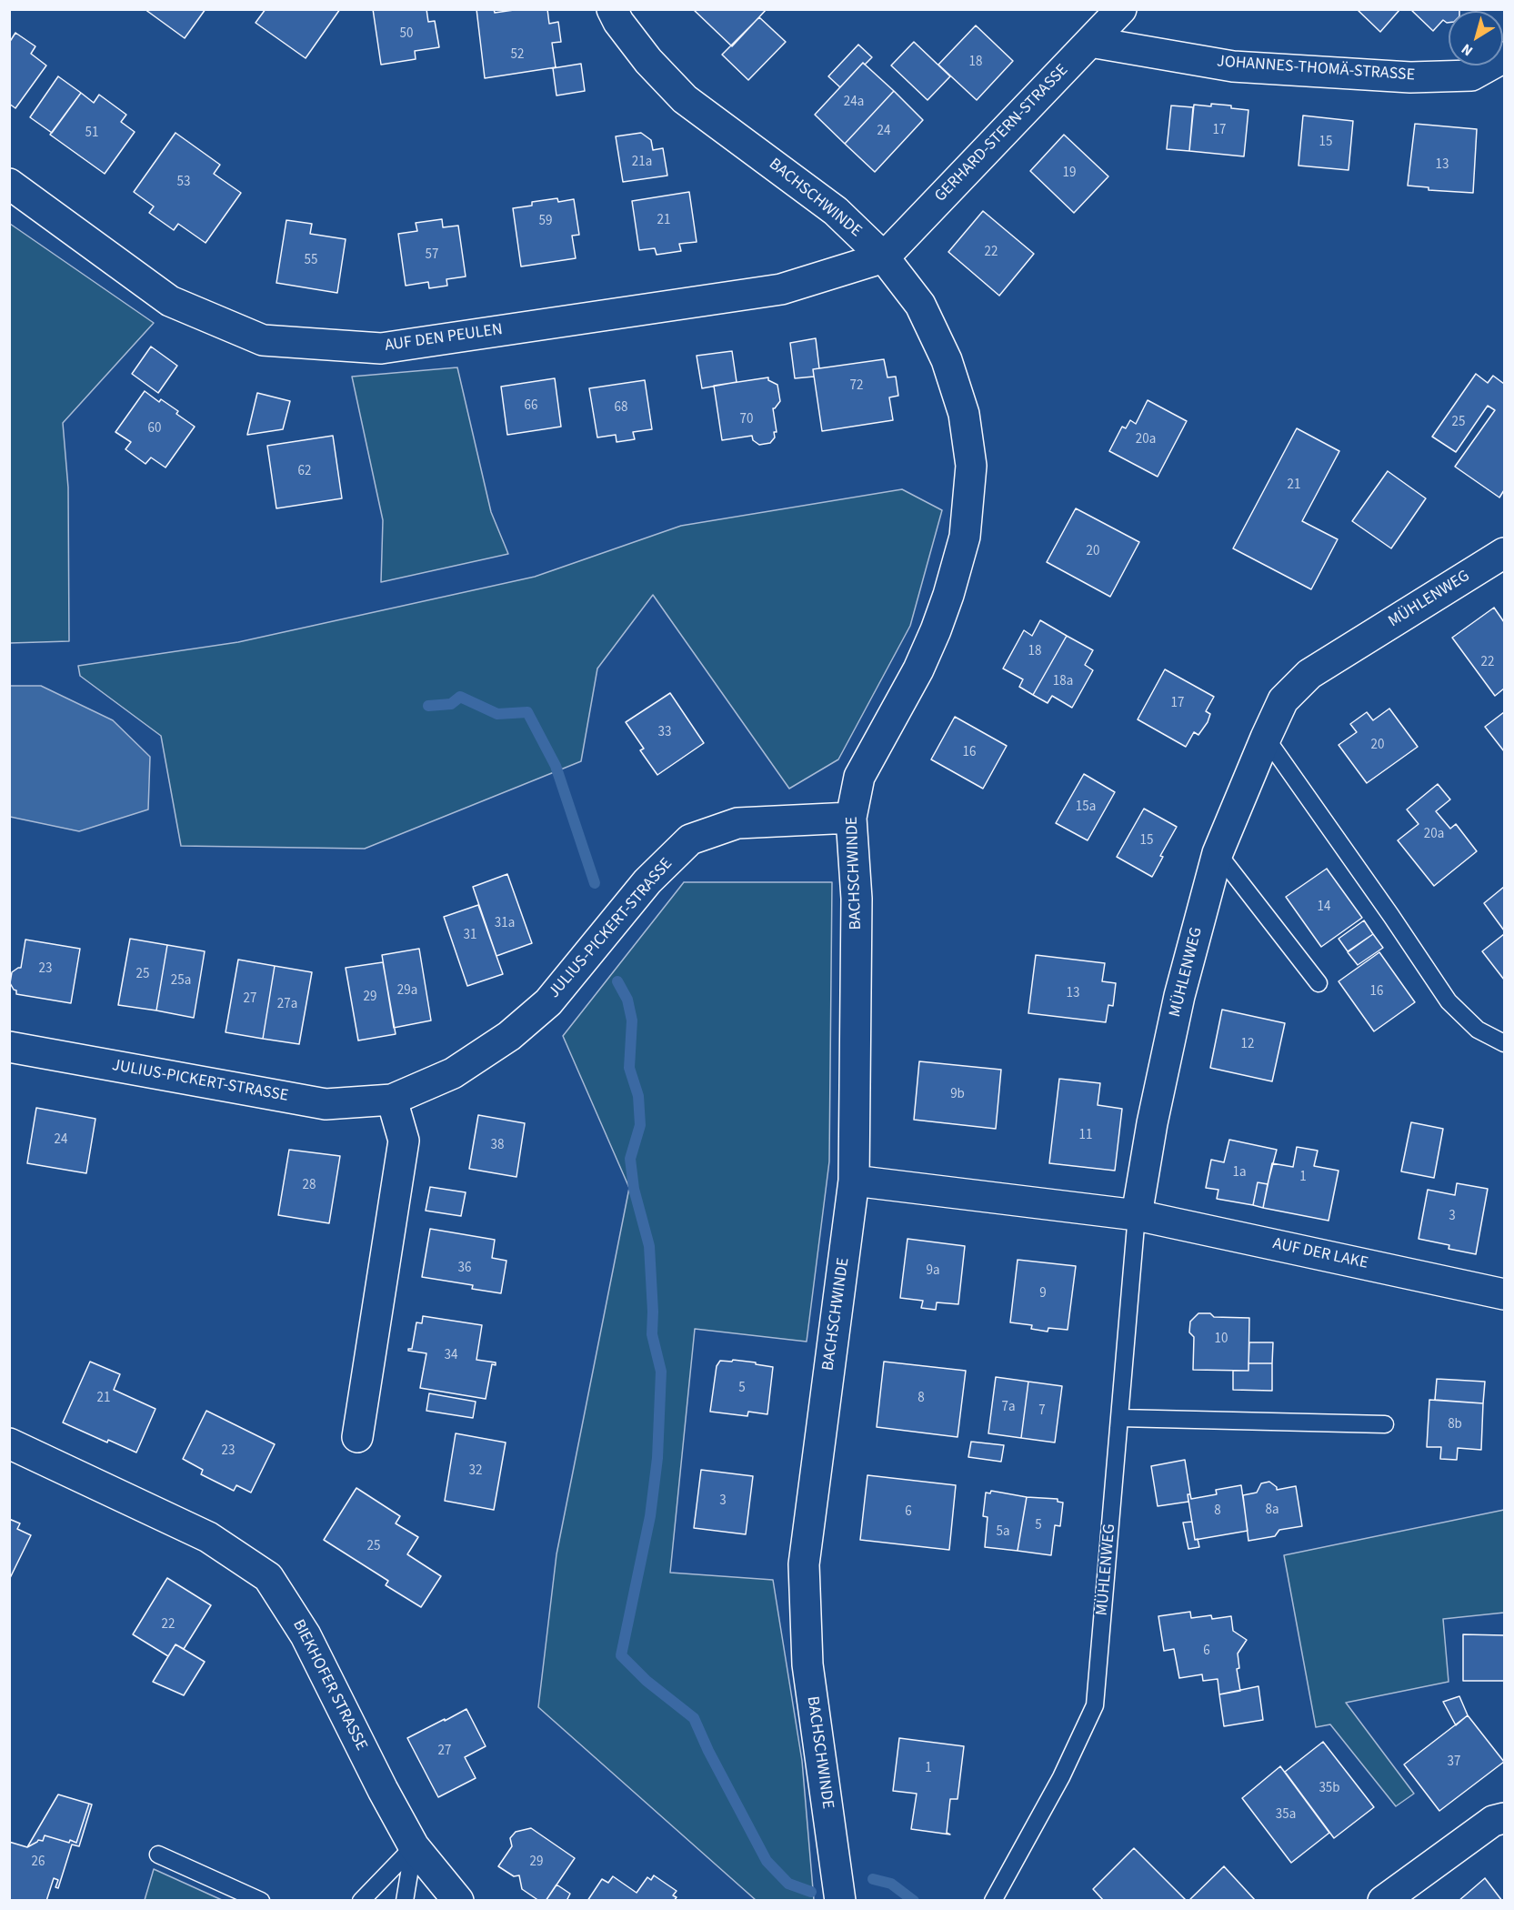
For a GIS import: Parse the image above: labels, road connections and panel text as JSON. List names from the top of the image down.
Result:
{
  "streets": {
    "street": [
      "JOHANNES-THOMÄ-STRASSE",
      "GERHARD-STERN-STRASSE",
      "BACHSCHWINDE",
      "AUF DEN PEULEN",
      "MÜHLENWEG",
      "JULIUS-PICKERT-STRASSE",
      "AUF DER LAKE",
      "BIEKHOFER STRASSE"
    ]
  },
  "crossings": [
    ["JOHANNES-THOMÄ-STRASSE", "GERHARD-STERN-STRASSE"],
    ["GERHARD-STERN-STRASSE", "BACHSCHWINDE"],
    ["GERHARD-STERN-STRASSE", "AUF DEN PEULEN"],
    ["BACHSCHWINDE", "AUF DEN PEULEN"],
    ["BACHSCHWINDE", "JULIUS-PICKERT-STRASSE"],
    ["MÜHLENWEG", "AUF DER LAKE"]
  ],
  "house_numbers": [
    "50",
    "52",
    "18",
    "24a",
    "17",
    "24",
    "51",
    "15",
    "21a",
    "13",
    "19",
    "53",
    "21",
    "59",
    "22",
    "57",
    "55",
    "72",
    "66",
    "68",
    "70",
    "25",
    "60",
    "20a",
    "62",
    "21",
    "20",
    "18",
    "22",
    "18a",
    "17",
    "33",
    "20",
    "16",
    "15a",
    "20a",
    "15",
    "14",
    "31a",
    "31",
    "23",
    "25",
    "25a",
    "29a",
    "16",
    "13",
    "29",
    "27",
    "27a",
    "12",
    "9b",
    "11",
    "24",
    "38",
    "1a",
    "1",
    "28",
    "3",
    "36",
    "9a",
    "9",
    "10",
    "34",
    "5",
    "21",
    "8",
    "7a",
    "7",
    "8b",
    "23",
    "32",
    "3",
    "8a",
    "8",
    "6",
    "5",
    "5a",
    "25",
    "22",
    "6",
    "27",
    "37",
    "1",
    "35b",
    "35a",
    "26",
    "29"
  ],
  "north": "bottom left"
}
